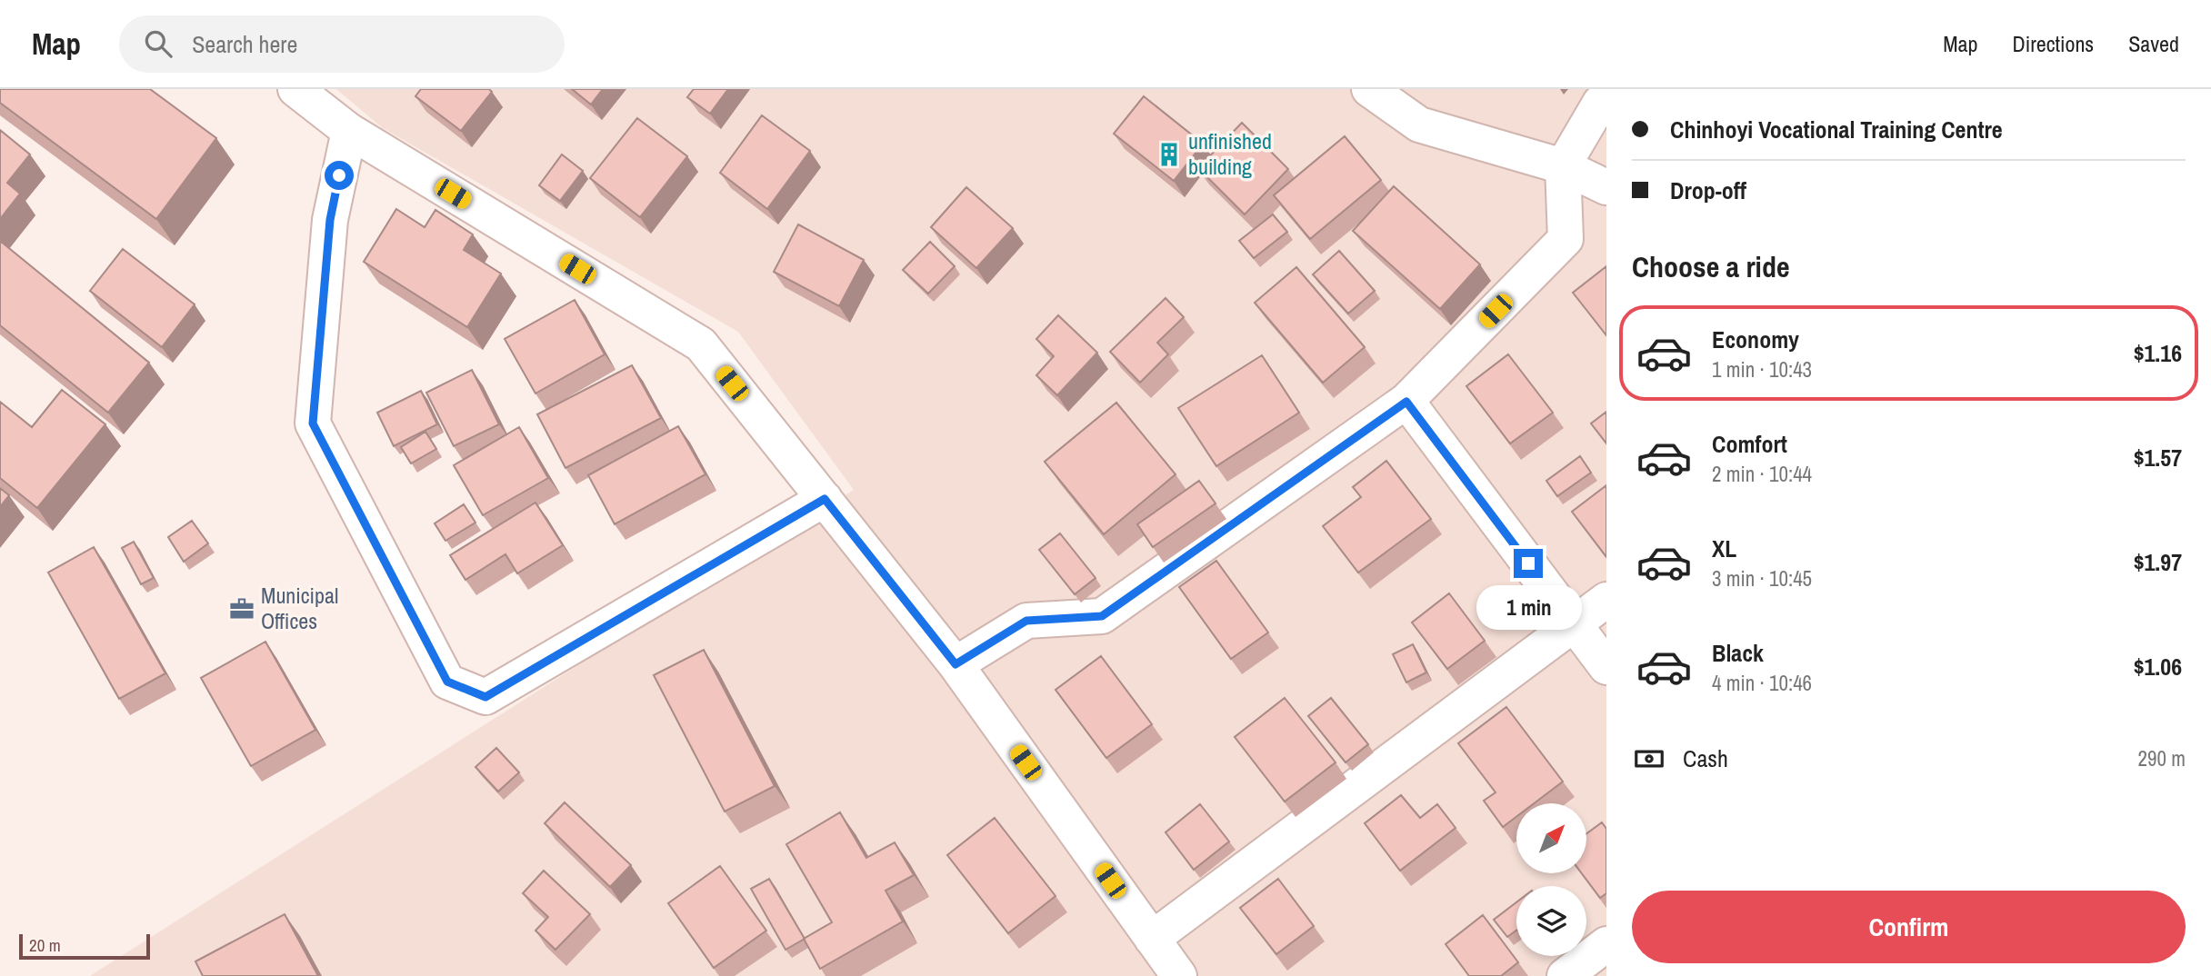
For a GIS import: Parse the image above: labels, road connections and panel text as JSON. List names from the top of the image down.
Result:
{
  "places": {
    "building": ["unfinished building"],
    "office": ["Municipal Offices"]
  },
  "scale_bar": "20 m",
  "north": "top right",
  "page": {
    "header": "Map",
    "search": "Search here",
    "nav": ["Map", "Directions", "Saved"],
    "banner": ["Chinhoyi Vocational Training Centre", "Drop-off"],
    "heading": "Choose a ride",
    "list": [
      {
        "name": "Economy",
        "note": "1 min · 10:43",
        "value": "$1.16"
      },
      {
        "name": "Comfort",
        "note": "2 min · 10:44",
        "value": "$1.57"
      },
      {
        "name": "XL",
        "note": "3 min · 10:45",
        "value": "$1.97"
      },
      {
        "name": "Black",
        "note": "4 min · 10:46",
        "value": "$1.06"
      }
    ],
    "bubble": "1 min",
    "pay": ["Cash", "290 m"],
    "buttons": "Confirm",
    "scale": "20 m"
  }
}
